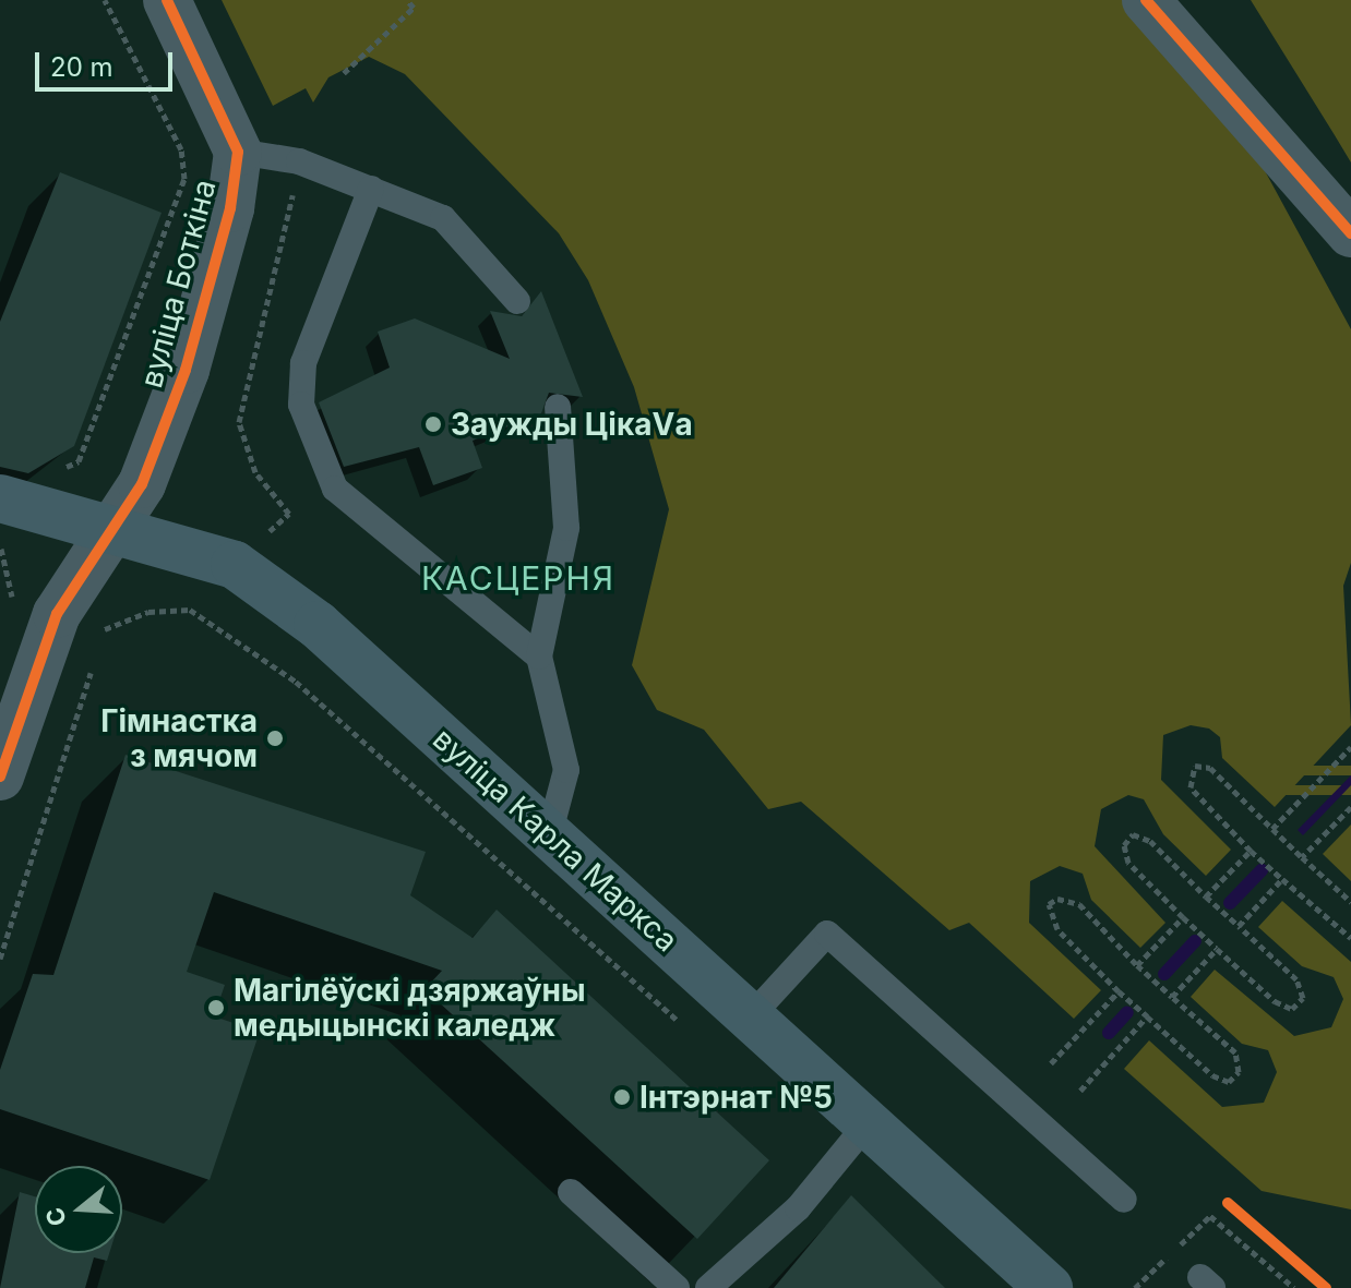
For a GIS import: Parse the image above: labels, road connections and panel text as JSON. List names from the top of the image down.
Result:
{
  "streets": {
    "main road": ["вуліца Карла Маркса"],
    "street": ["вуліца Боткіна"]
  },
  "crossings": [
    ["вуліца Боткіна", "вуліца Карла Маркса"]
  ],
  "districts": ["КАСЦЕРНЯ"],
  "places": [
    "Заужды ЦікаVа",
    "Гімнастка з мячом",
    "Магілёўскі дзяржаўны медыцынскі каледж",
    "Інтэрнат №5"
  ],
  "scale_bar": "20 m",
  "north": "left"
}
